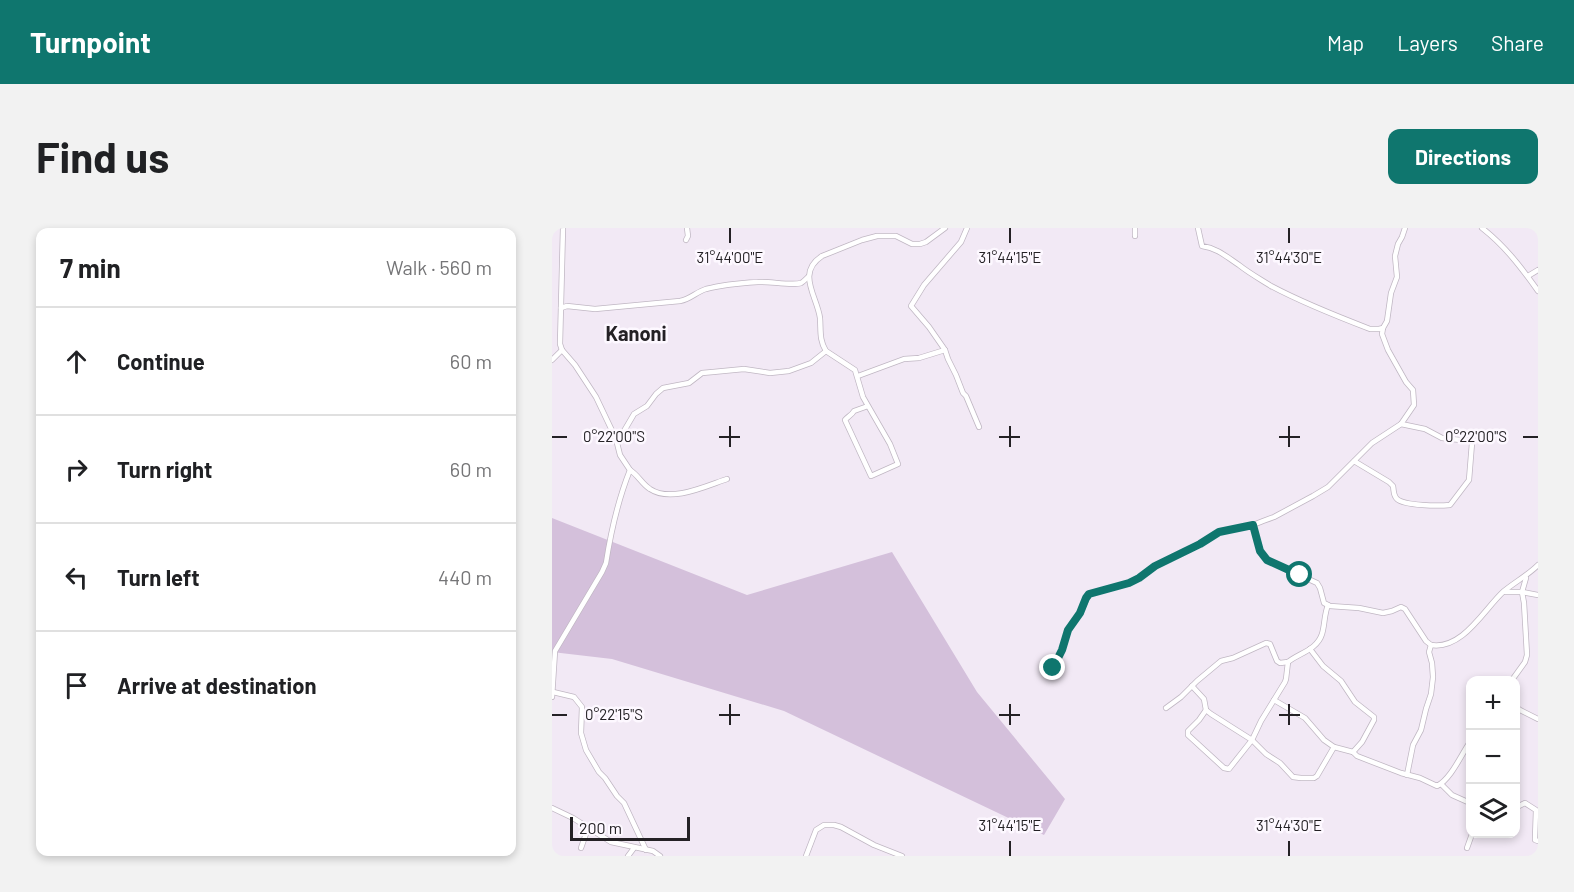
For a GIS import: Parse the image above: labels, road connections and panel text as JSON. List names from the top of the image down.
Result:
{
  "districts": ["Kanoni"],
  "scale_bar": "200 m",
  "page": {
    "header": "Turnpoint",
    "nav": ["Map", "Layers", "Share"],
    "buttons": "Directions",
    "title": "Find us",
    "heading": ["7 min", "Walk · 560 m"],
    "list": [
      ["Continue", "60 m"],
      ["Turn right", "60 m"],
      ["Turn left", "440 m"],
      "Arrive at destination"
    ],
    "map_buttons": ["+", "−"],
    "scale": "200 m"
  },
  "coordinates": [
    "31°44'00\"E",
    "31°44'15\"E",
    "31°44'30\"E",
    "0°22'00\"S",
    "0°22'15\"S"
  ]
}
